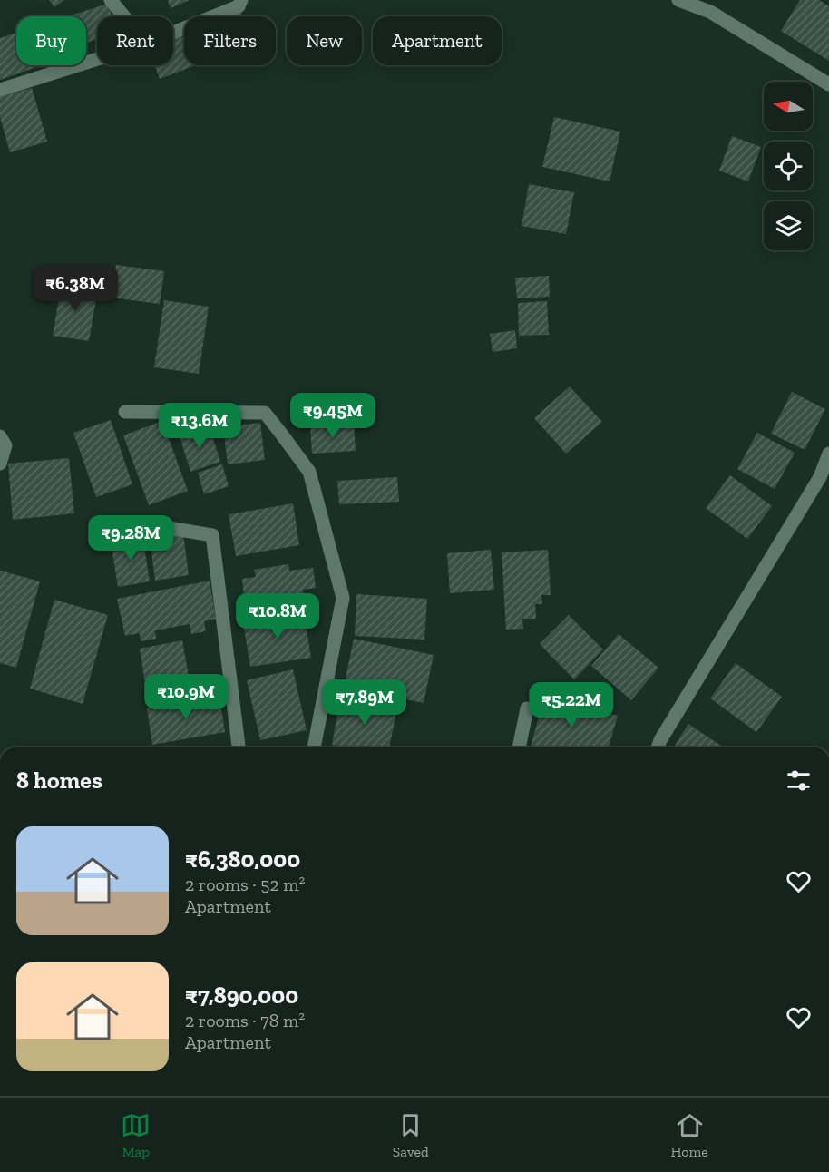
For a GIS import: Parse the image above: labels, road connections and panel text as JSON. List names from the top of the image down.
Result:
{
  "north": "left",
  "page": {
    "chip": [
      "Buy",
      "Rent",
      "Filters",
      "New",
      "Apartment"
    ],
    "price": [
      "₹6.38M",
      "₹9.45M",
      "₹13.6M",
      "₹9.28M",
      "₹10.8M",
      "₹10.9M",
      "₹7.89M",
      "₹5.22M"
    ],
    "heading": "8 homes",
    "list": [
      {
        "name": "₹6,380,000",
        "note": "2 rooms · 52 m² · Apartment"
      },
      {
        "name": "₹7,890,000",
        "note": "2 rooms · 78 m² · Apartment"
      }
    ],
    "tabs": ["Map", "Saved", "Home"]
  }
}
